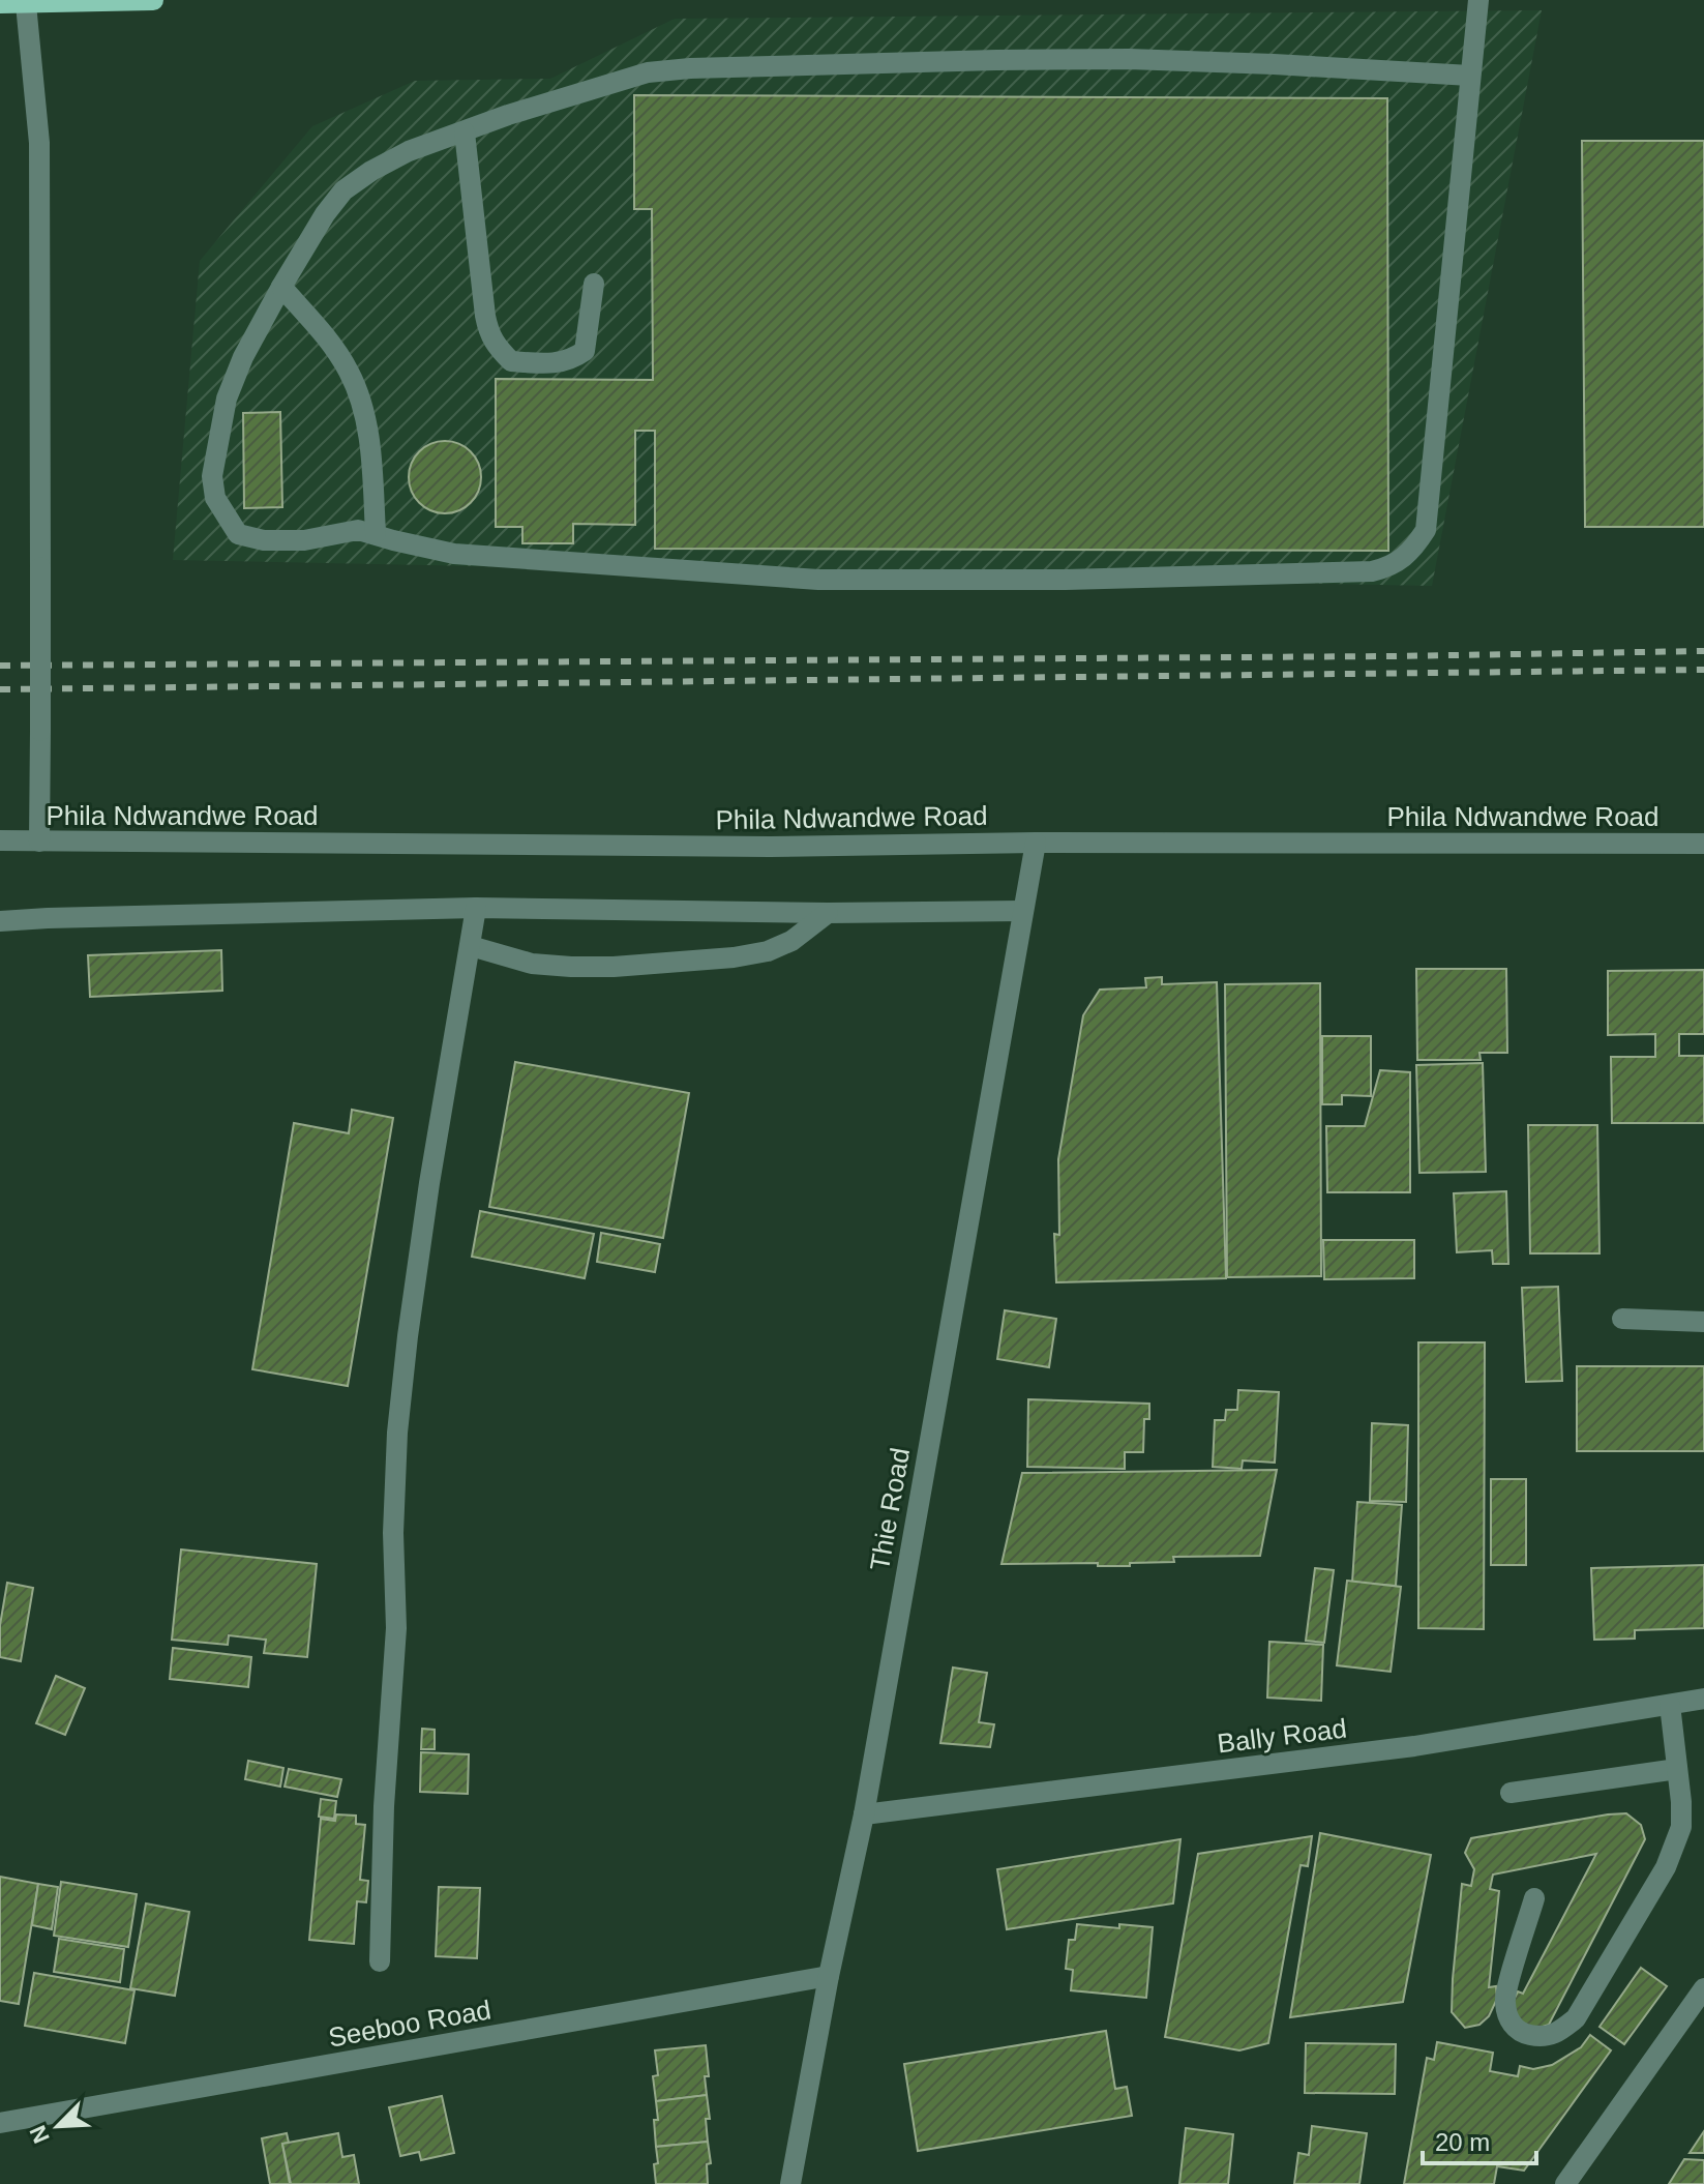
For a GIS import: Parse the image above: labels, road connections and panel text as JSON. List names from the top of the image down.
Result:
{
  "streets": {
    "street": [
      "Phila Ndwandwe Road",
      "Thie Road",
      "Bally Road",
      "Seeboo Road"
    ]
  },
  "crossings": [
    ["Phila Ndwandwe Road", "Thie Road"],
    ["Thie Road", "Bally Road"],
    ["Thie Road", "Seeboo Road"]
  ],
  "scale_bar": "20 m",
  "north": "bottom left"
}
